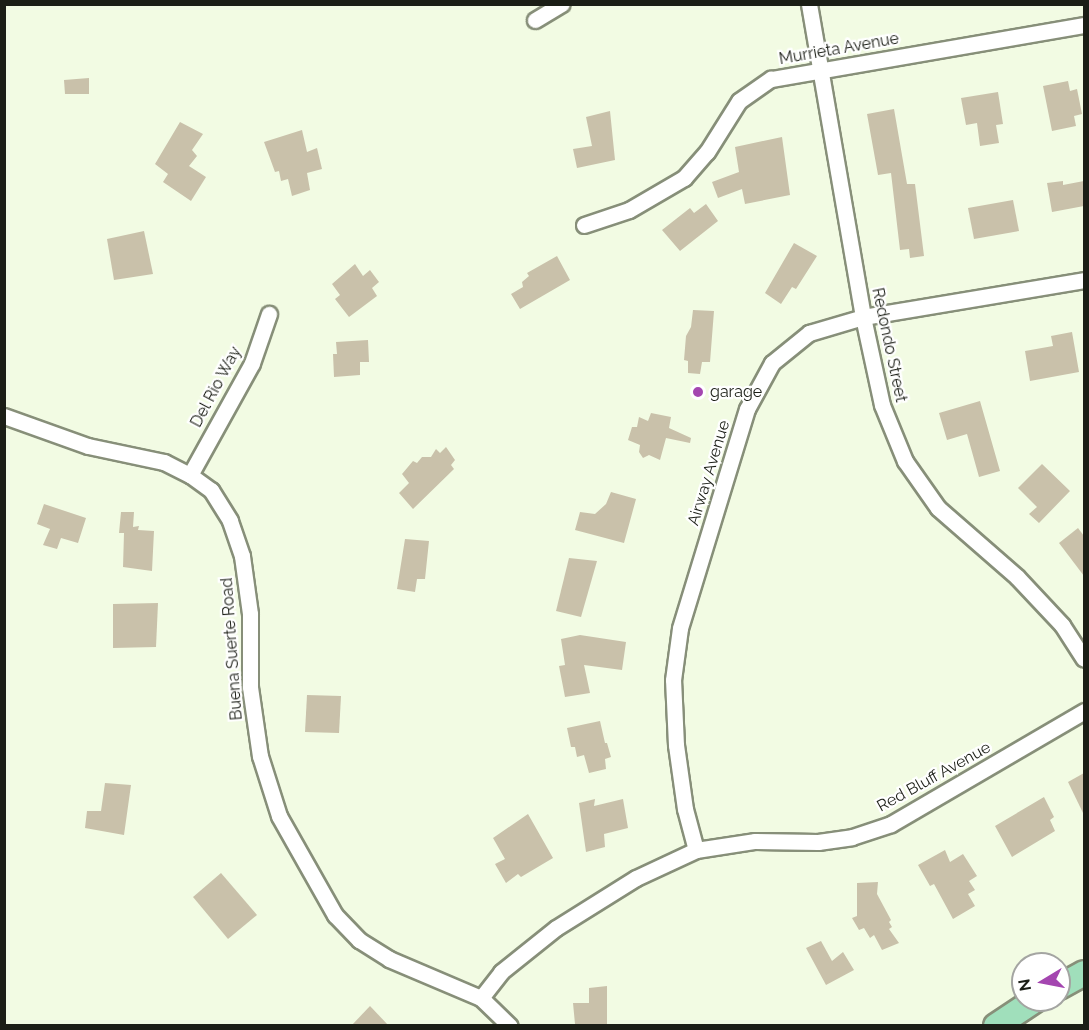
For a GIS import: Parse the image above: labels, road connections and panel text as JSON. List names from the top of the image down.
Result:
{
  "streets": {
    "street": [
      "Murrieta Avenue",
      "Redondo Street",
      "Del Rio Way",
      "Airway Avenue",
      "Buena Suerte Road",
      "Red Bluff Avenue"
    ]
  },
  "crossings": [
    ["Murrieta Avenue", "Redondo Street"],
    ["Redondo Street", "Airway Avenue"],
    ["Del Rio Way", "Buena Suerte Road"],
    ["Airway Avenue", "Red Bluff Avenue"],
    ["Buena Suerte Road", "Red Bluff Avenue"]
  ],
  "places": ["garage"],
  "north": "left"
}
